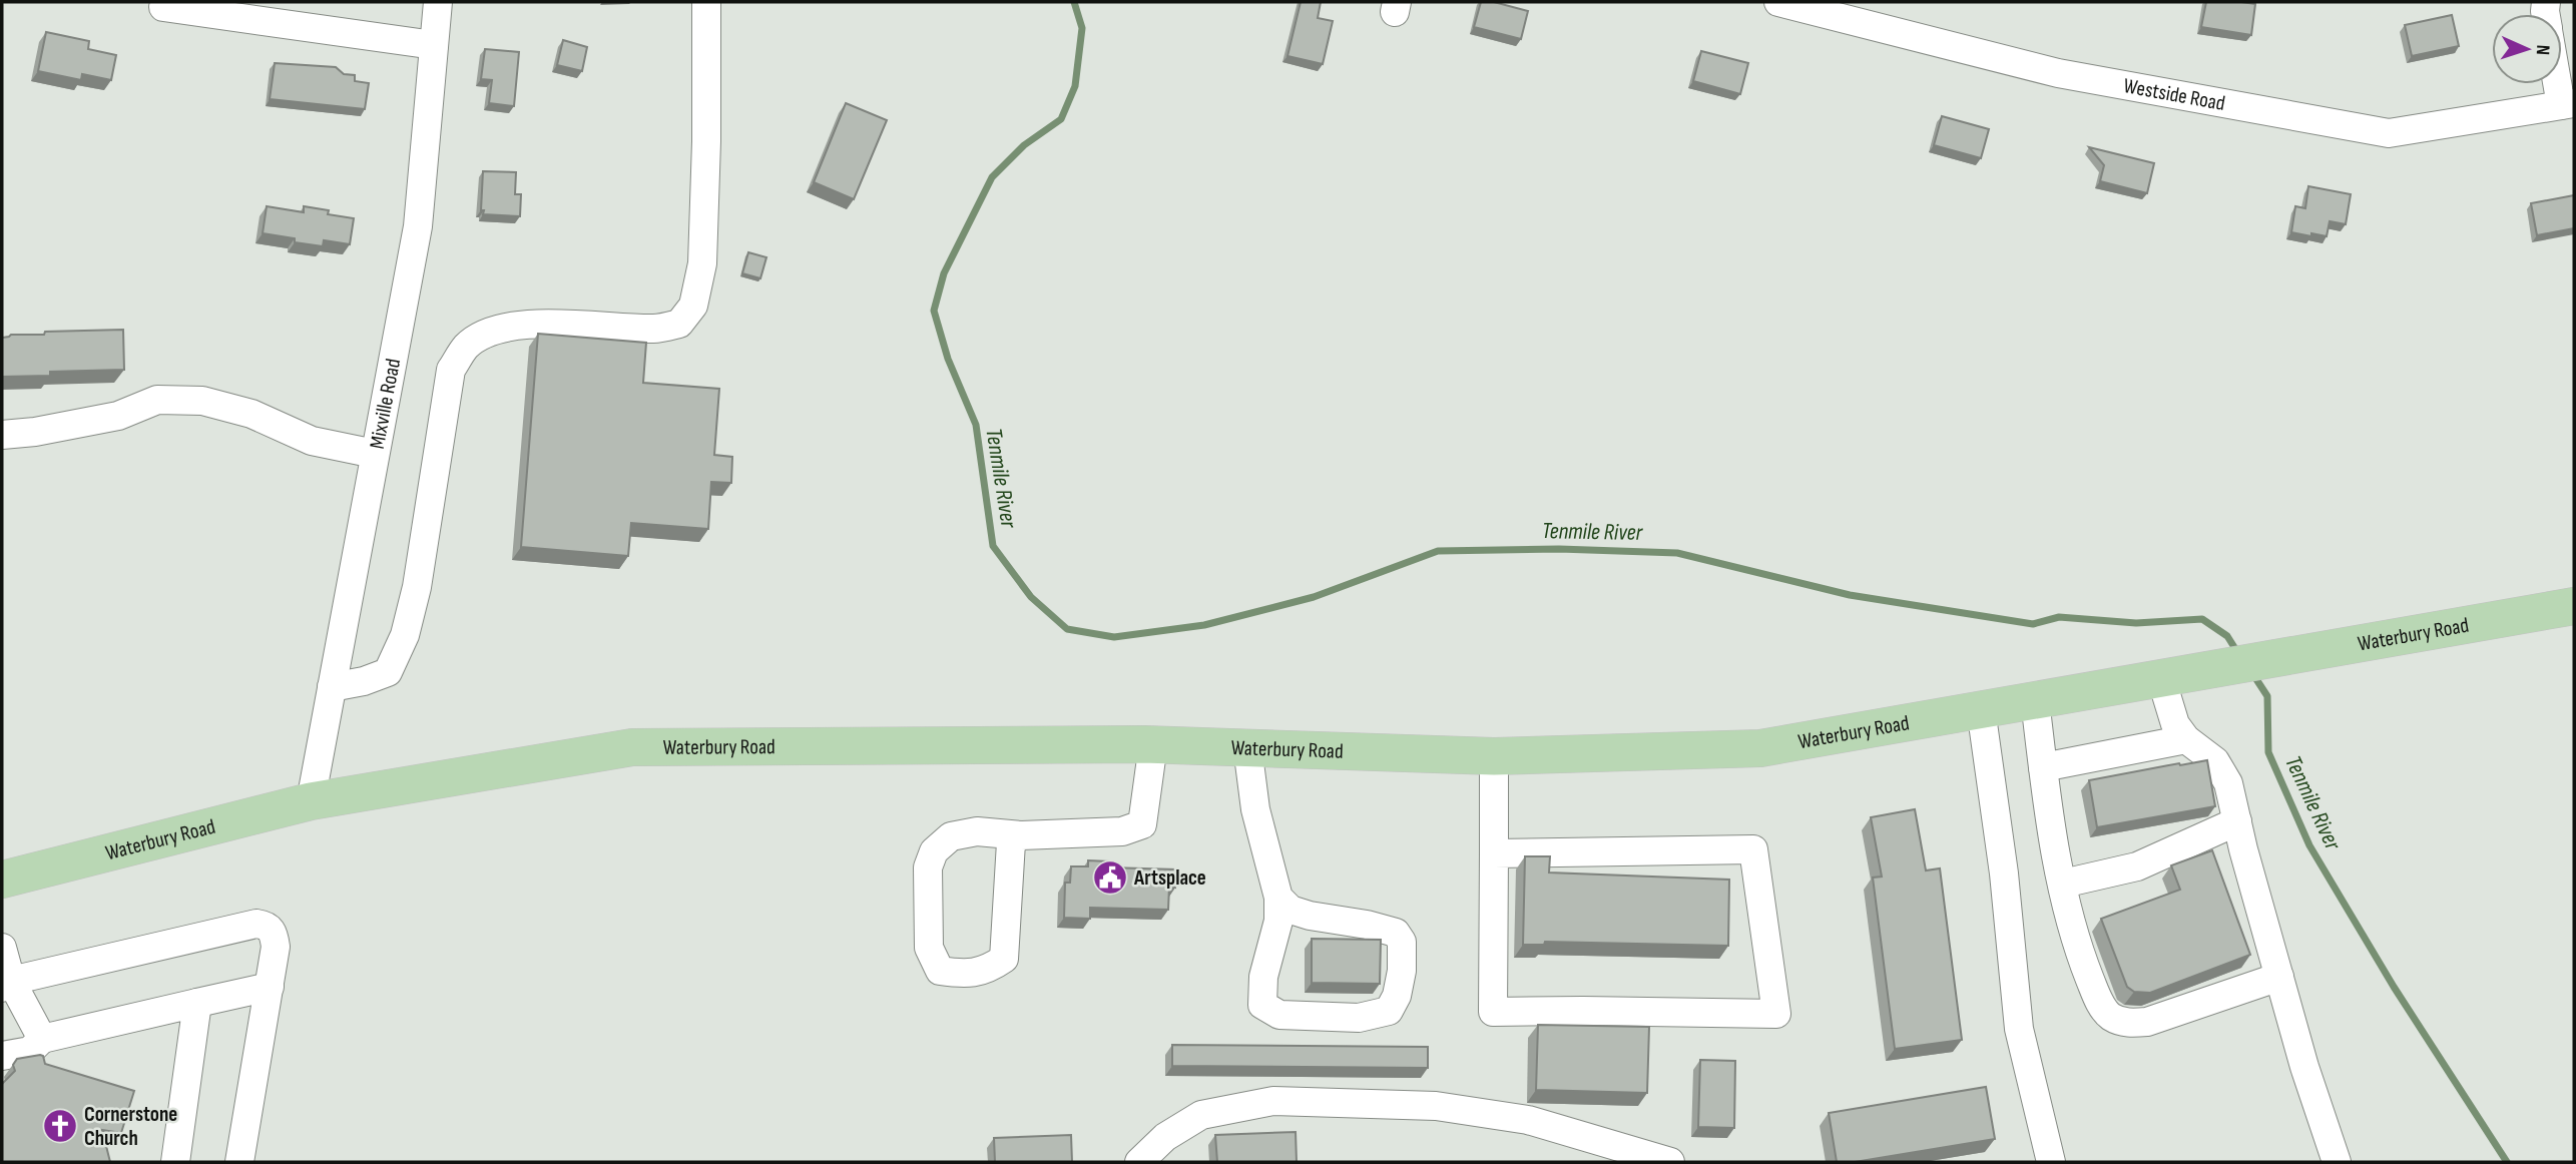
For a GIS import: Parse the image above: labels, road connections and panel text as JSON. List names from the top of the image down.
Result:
{
  "streets": {
    "main road": ["Waterbury Road"],
    "street": ["Westside Road", "Mixville Road"]
  },
  "crossings": [
    ["Mixville Road", "Waterbury Road"]
  ],
  "water": ["Tenmile River"],
  "places": {
    "public building": ["Artsplace"],
    "church": ["Cornerstone Church"]
  },
  "north": "right"
}
